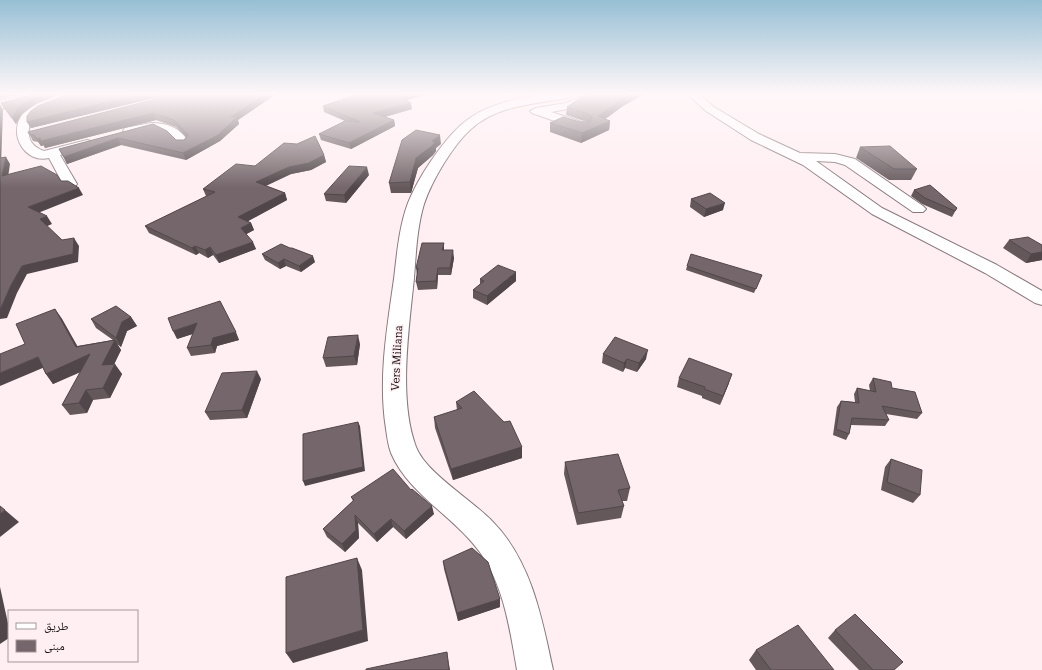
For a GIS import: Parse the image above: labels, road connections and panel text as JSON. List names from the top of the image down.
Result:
{
  "streets": {
    "main road": ["Vers Miliana"]
  },
  "legend": ["طريق", "مبنى"]
}
